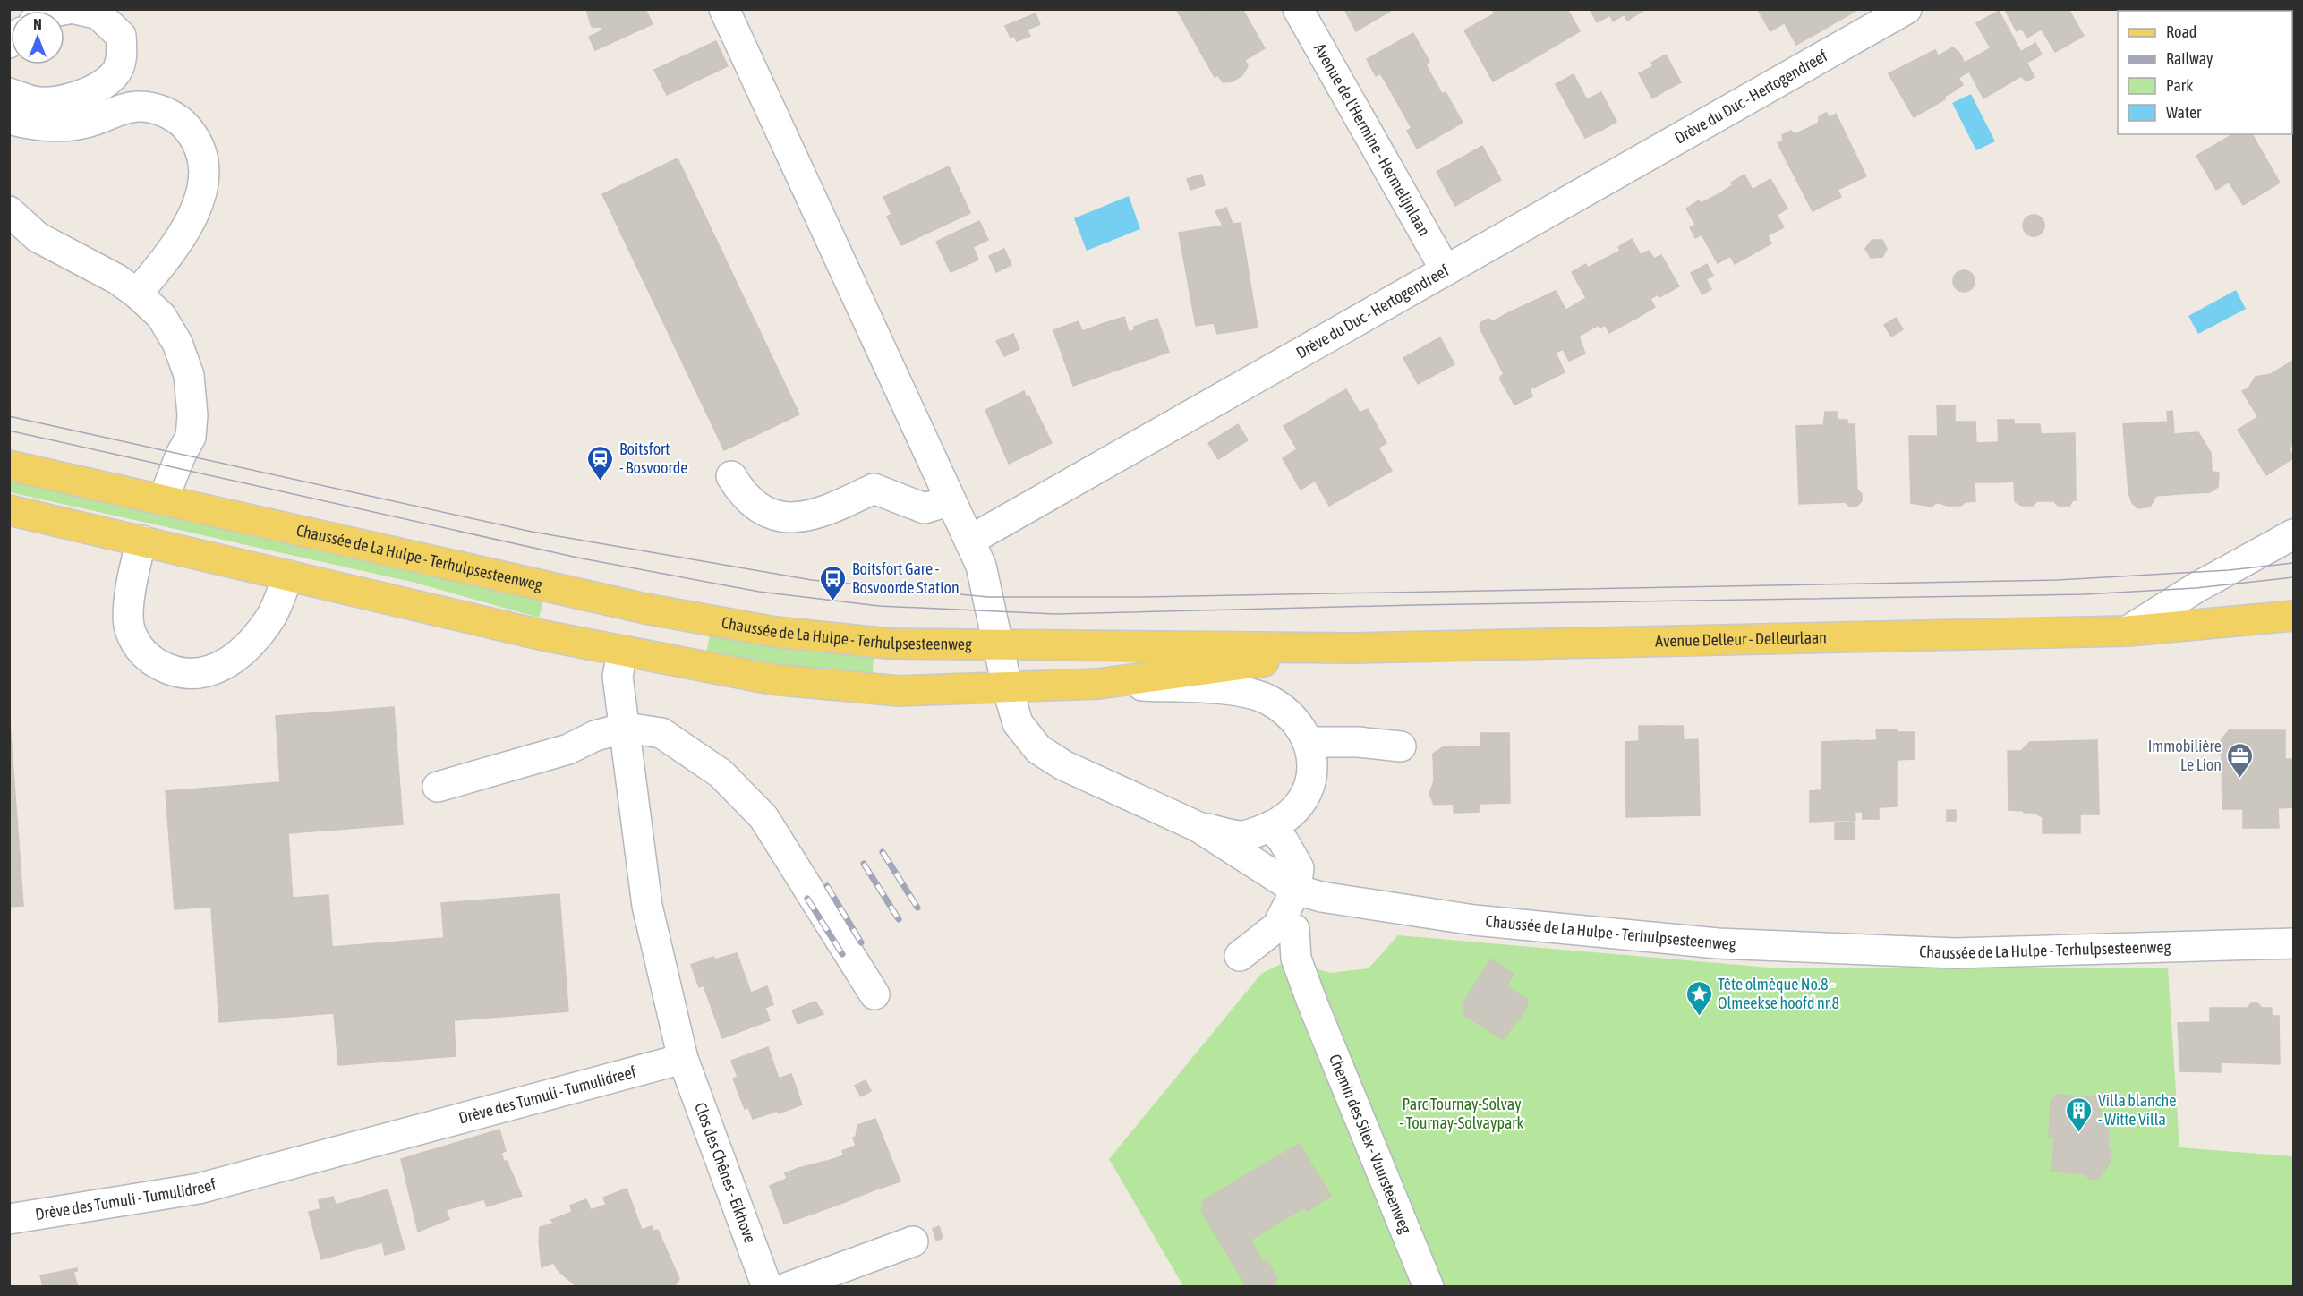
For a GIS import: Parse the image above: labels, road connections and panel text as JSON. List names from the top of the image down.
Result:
{
  "streets": {
    "main road": ["Chaussée de La Hulpe - Terhulpsesteenweg", "Avenue Delleur - Delleurlaan"],
    "street": [
      "Drève du Duc - Hertogendreef",
      "Avenue de l'Hermine - Hermelijnlaan",
      "Drève des Tumuli - Tumulidreef",
      "Chemin des Silex - Vuursteenweg",
      "Clos des Chênes - Eikhove"
    ]
  },
  "crossings": [
    ["Drève du Duc - Hertogendreef", "Avenue de l'Hermine - Hermelijnlaan"],
    ["Chaussée de La Hulpe - Terhulpsesteenweg", "Avenue Delleur - Delleurlaan"],
    ["Chaussée de La Hulpe - Terhulpsesteenweg", "Chemin des Silex - Vuursteenweg"],
    ["Drève des Tumuli - Tumulidreef", "Clos des Chênes - Eikhove"]
  ],
  "parks": ["Parc Tournay-Solvay - Tournay-Solvaypark"],
  "places": {
    "station": ["Boitsfort - Bosvoorde"],
    "bus stop": ["Boitsfort Gare - Bosvoorde Station"],
    "office": ["Immobilière Le Lion"],
    "place": ["Tête olmèque No.8 - Olmeekse hoofd nr.8"],
    "building": ["Villa blanche - Witte Villa"]
  },
  "legend": [
    "Road",
    "Railway",
    "Park",
    "Water"
  ],
  "north": "top"
}
